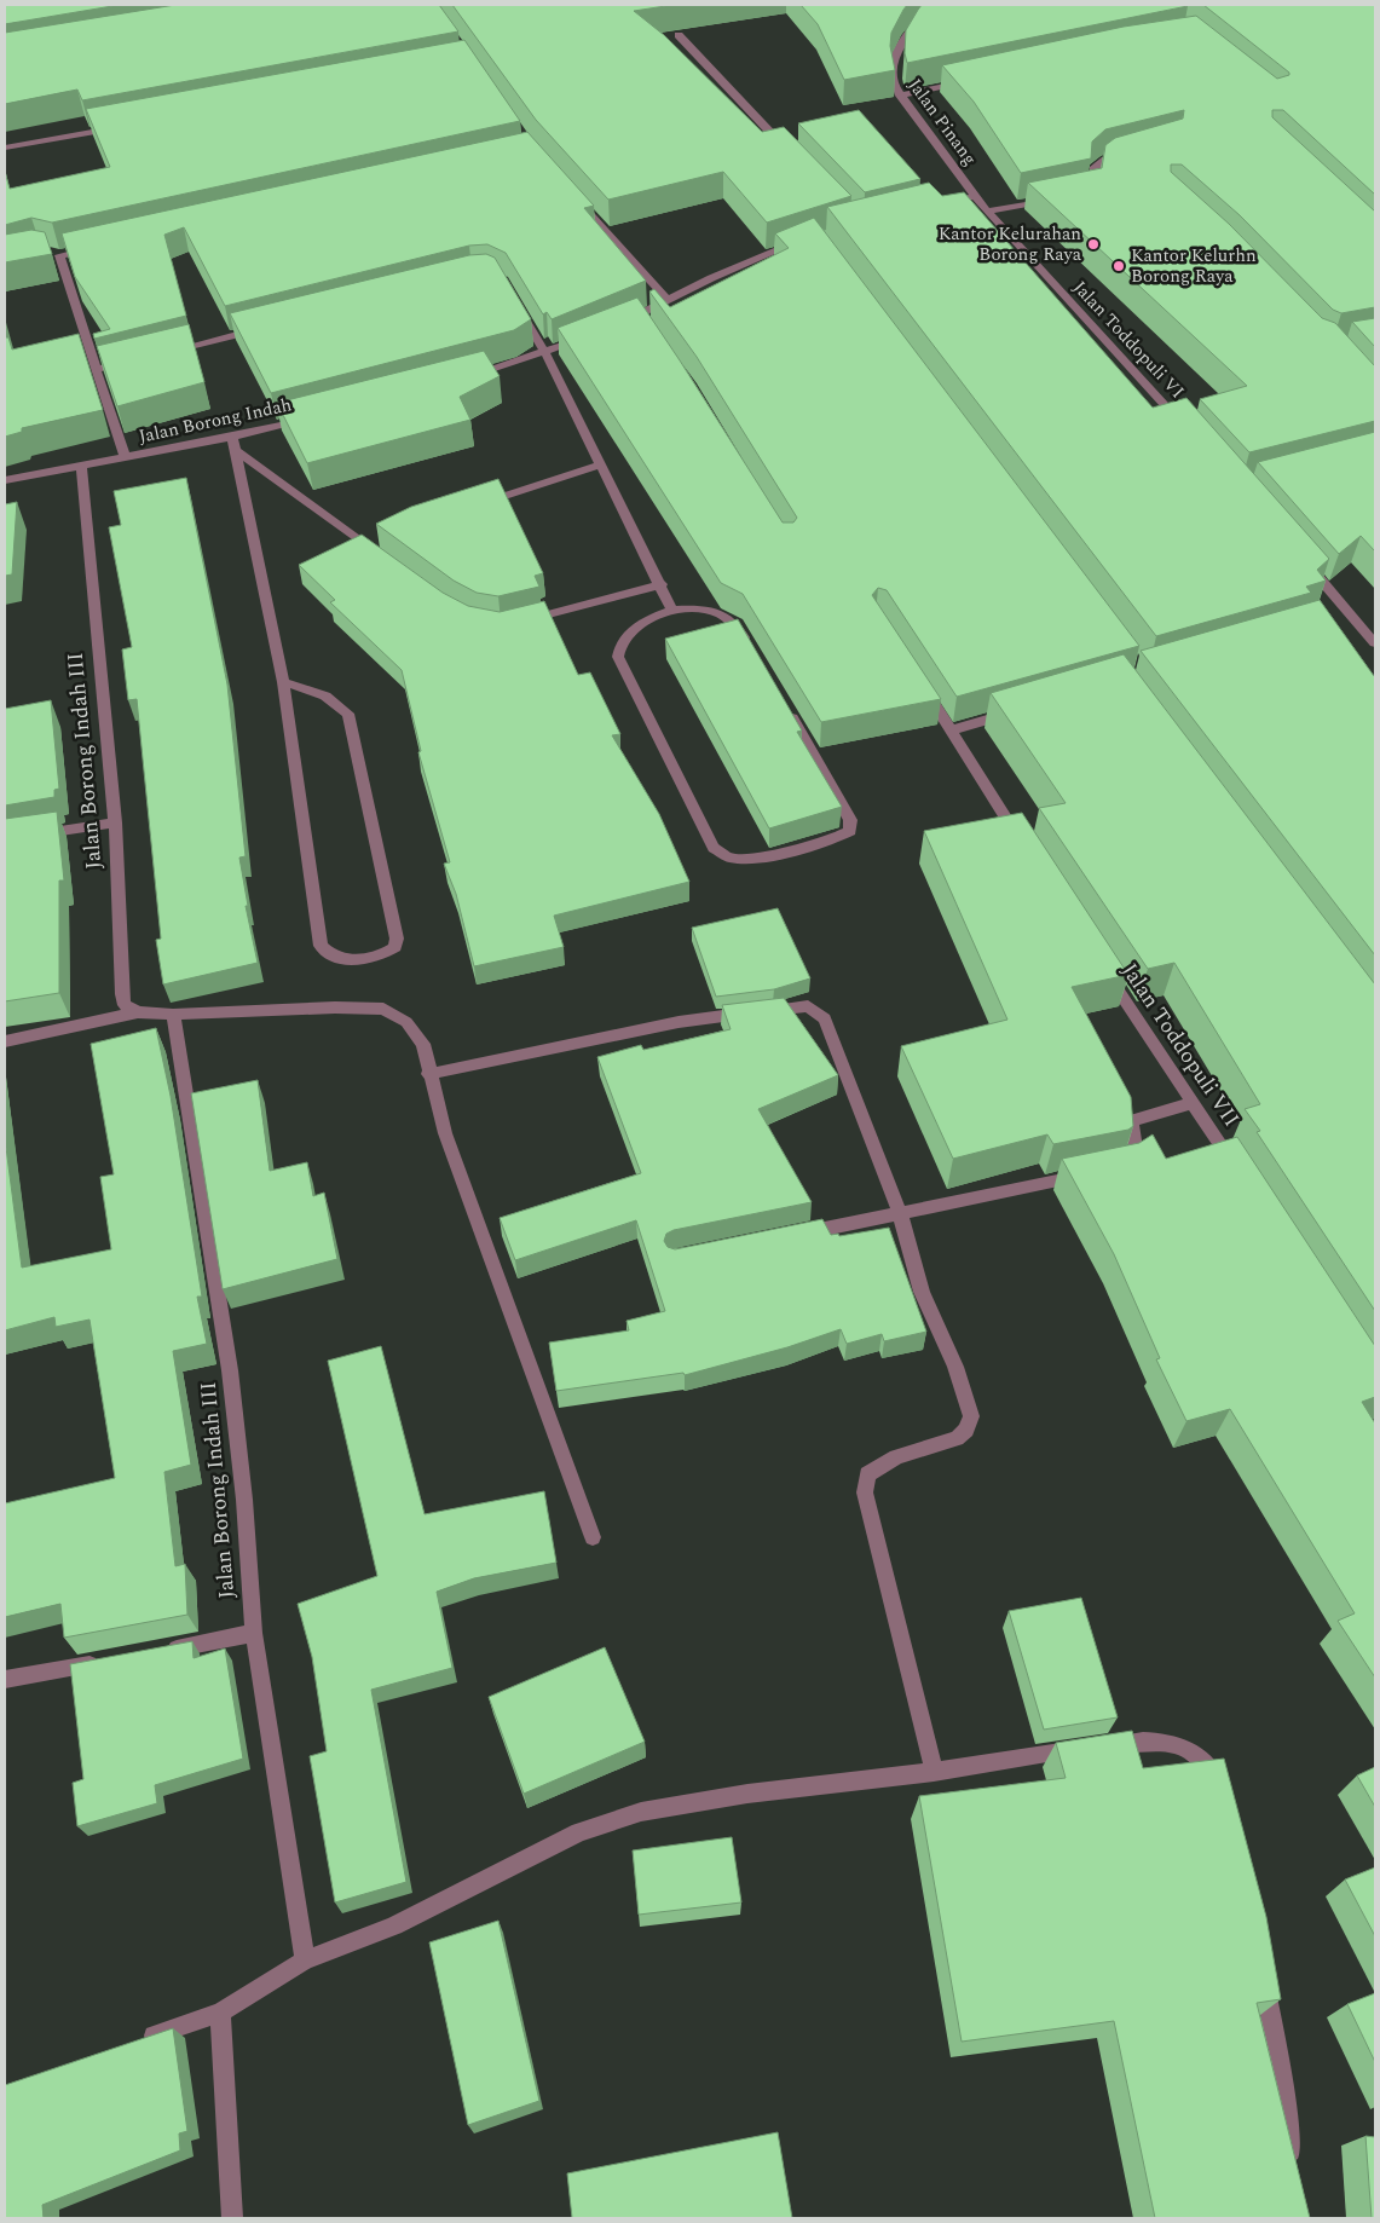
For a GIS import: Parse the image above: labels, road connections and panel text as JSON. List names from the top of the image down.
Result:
{
  "streets": {
    "street": [
      "Jalan Pinang",
      "Jalan Toddopuli VI",
      "Jalan Borong Indah",
      "Jalan Borong Indah III",
      "Jalan Toddopuli VII"
    ]
  },
  "crossings": [
    ["Jalan Pinang", "Jalan Toddopuli VI"],
    ["Jalan Borong Indah", "Jalan Borong Indah III"]
  ],
  "places": ["Kantor Kelurahan Borong Raya", "Kantor Kelurhn Borong Raya"]
}
